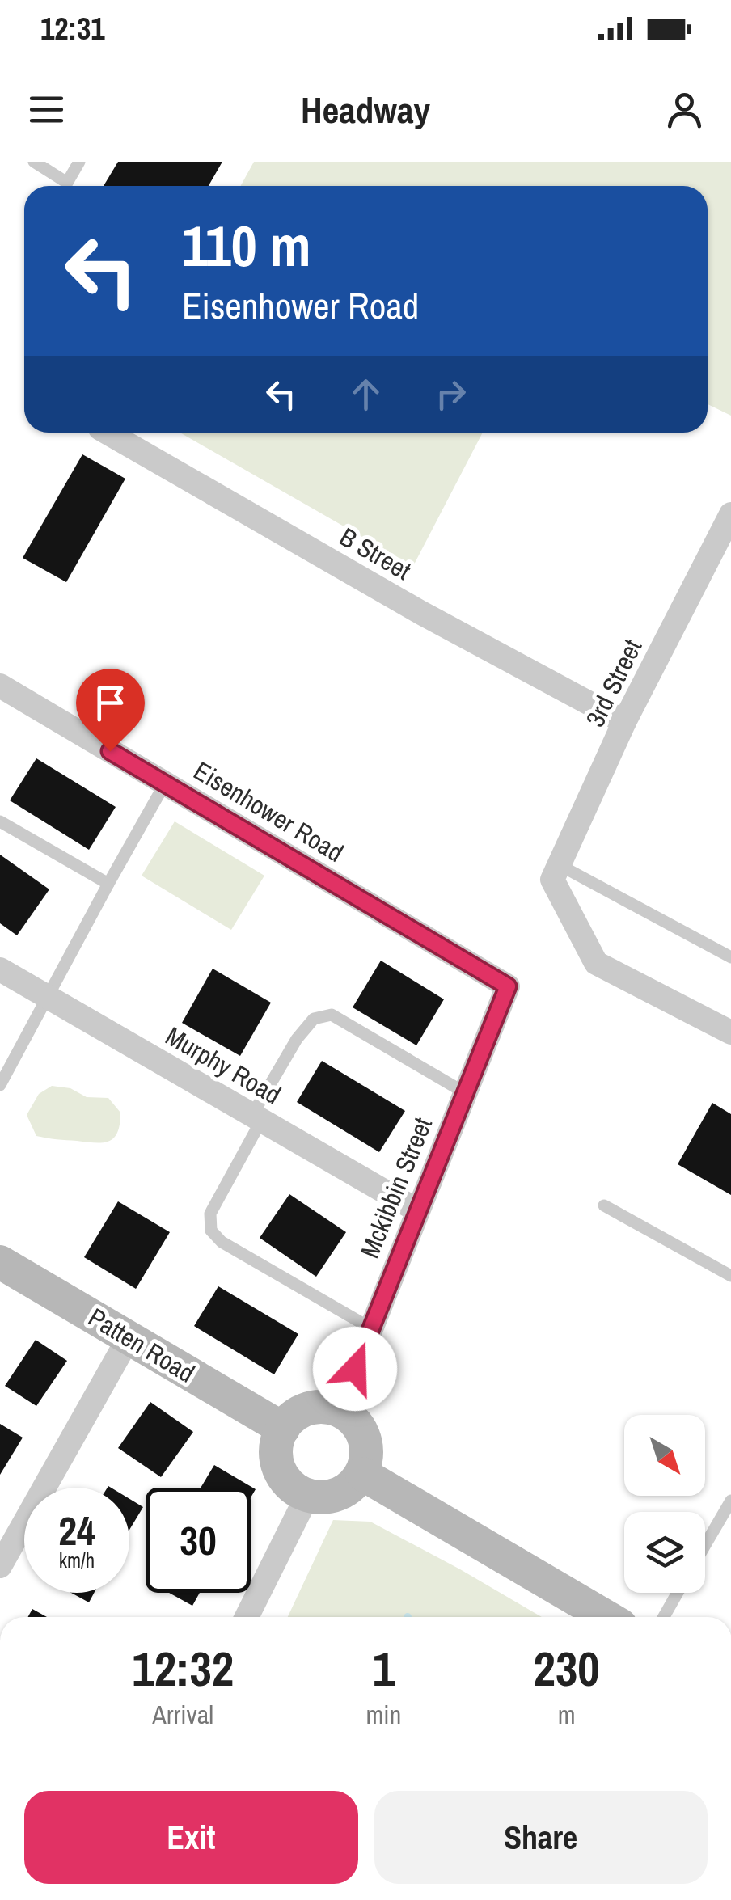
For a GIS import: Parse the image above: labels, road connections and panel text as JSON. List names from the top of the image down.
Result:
{
  "streets": {
    "street": [
      "B Street",
      "3rd Street",
      "Eisenhower Road",
      "Murphy Road",
      "Mckibbin Street",
      "Patten Road"
    ]
  },
  "crossings": [
    ["B Street", "3rd Street"],
    ["Eisenhower Road", "Mckibbin Street"],
    ["Murphy Road", "Mckibbin Street"],
    ["Mckibbin Street", "Patten Road"]
  ],
  "north": "bottom right",
  "page": {
    "status": "12:31",
    "header": "Headway",
    "turn": ["110 m", "Eisenhower Road"],
    "speed": "24 km/h",
    "limit": "30",
    "eta": [
      "12:32",
      "Arrival",
      "1",
      "min",
      "230",
      "m"
    ],
    "buttons": ["Exit", "Share"]
  }
}
